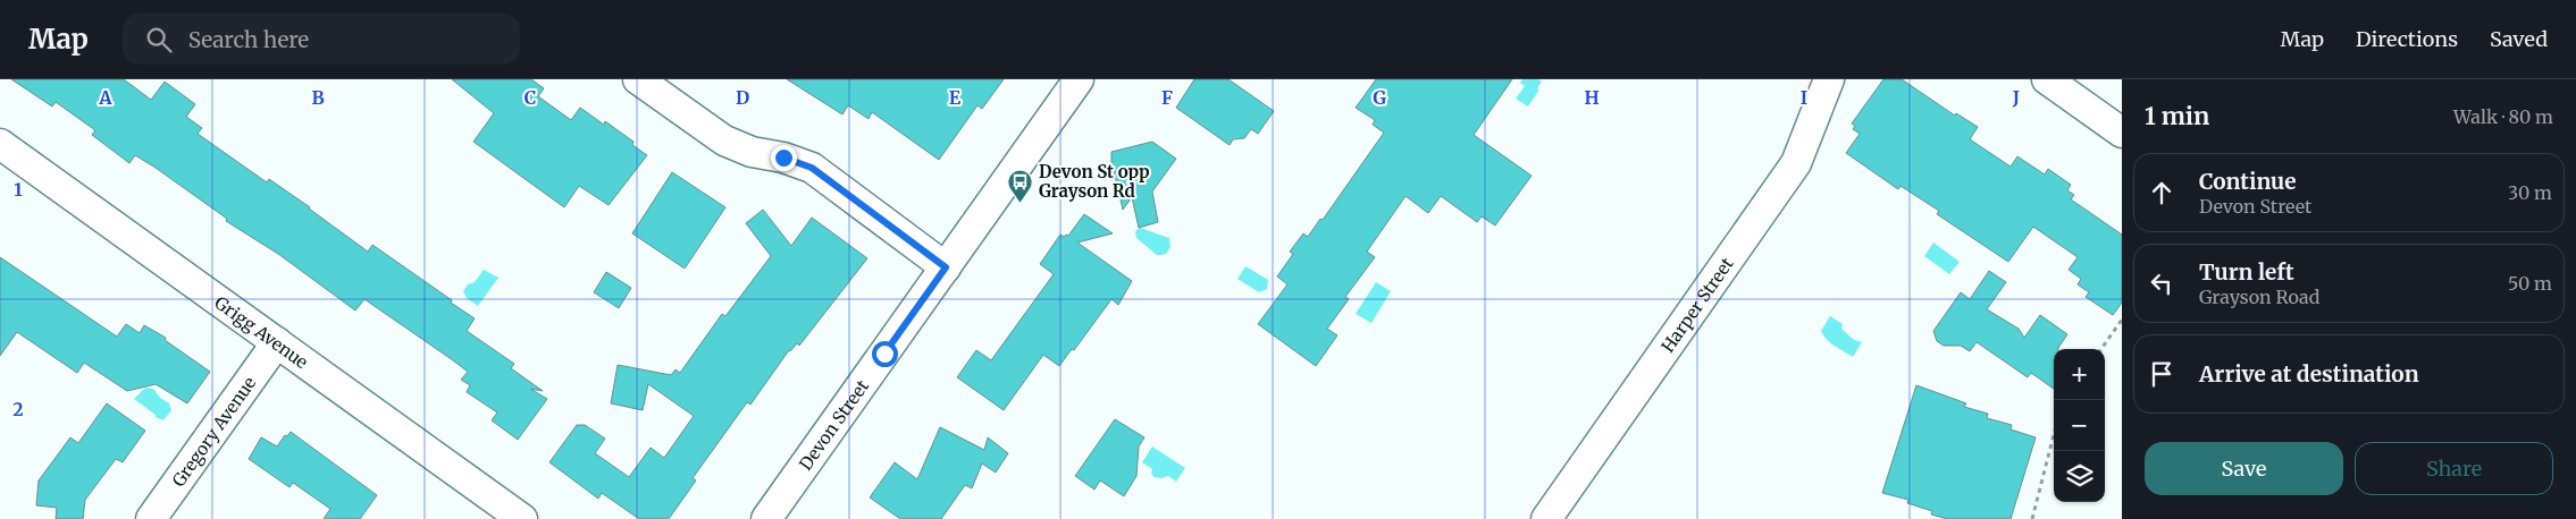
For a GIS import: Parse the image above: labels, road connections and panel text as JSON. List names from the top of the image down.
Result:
{
  "streets": {
    "street": [
      "Harper Street",
      "Grigg Avenue",
      "Devon Street",
      "Gregory Avenue"
    ]
  },
  "crossings": [
    ["Grigg Avenue", "Gregory Avenue"]
  ],
  "places": {
    "bus stop": ["Devon St opp Grayson Rd"]
  },
  "page": {
    "header": "Map",
    "search": "Search here",
    "nav": ["Map", "Directions", "Saved"],
    "heading": ["1 min", "Walk · 80 m"],
    "list": [
      ["Continue", "Devon Street", "30 m"],
      ["Turn left", "Grayson Road", "50 m"],
      "Arrive at destination"
    ],
    "map_buttons": ["+", "−"],
    "buttons": ["Save", "Share"]
  },
  "grid": {
    "columns": [
      "A",
      "B",
      "C",
      "D",
      "E",
      "F",
      "G",
      "H",
      "I",
      "J"
    ],
    "rows": ["1", "2"]
  }
}
